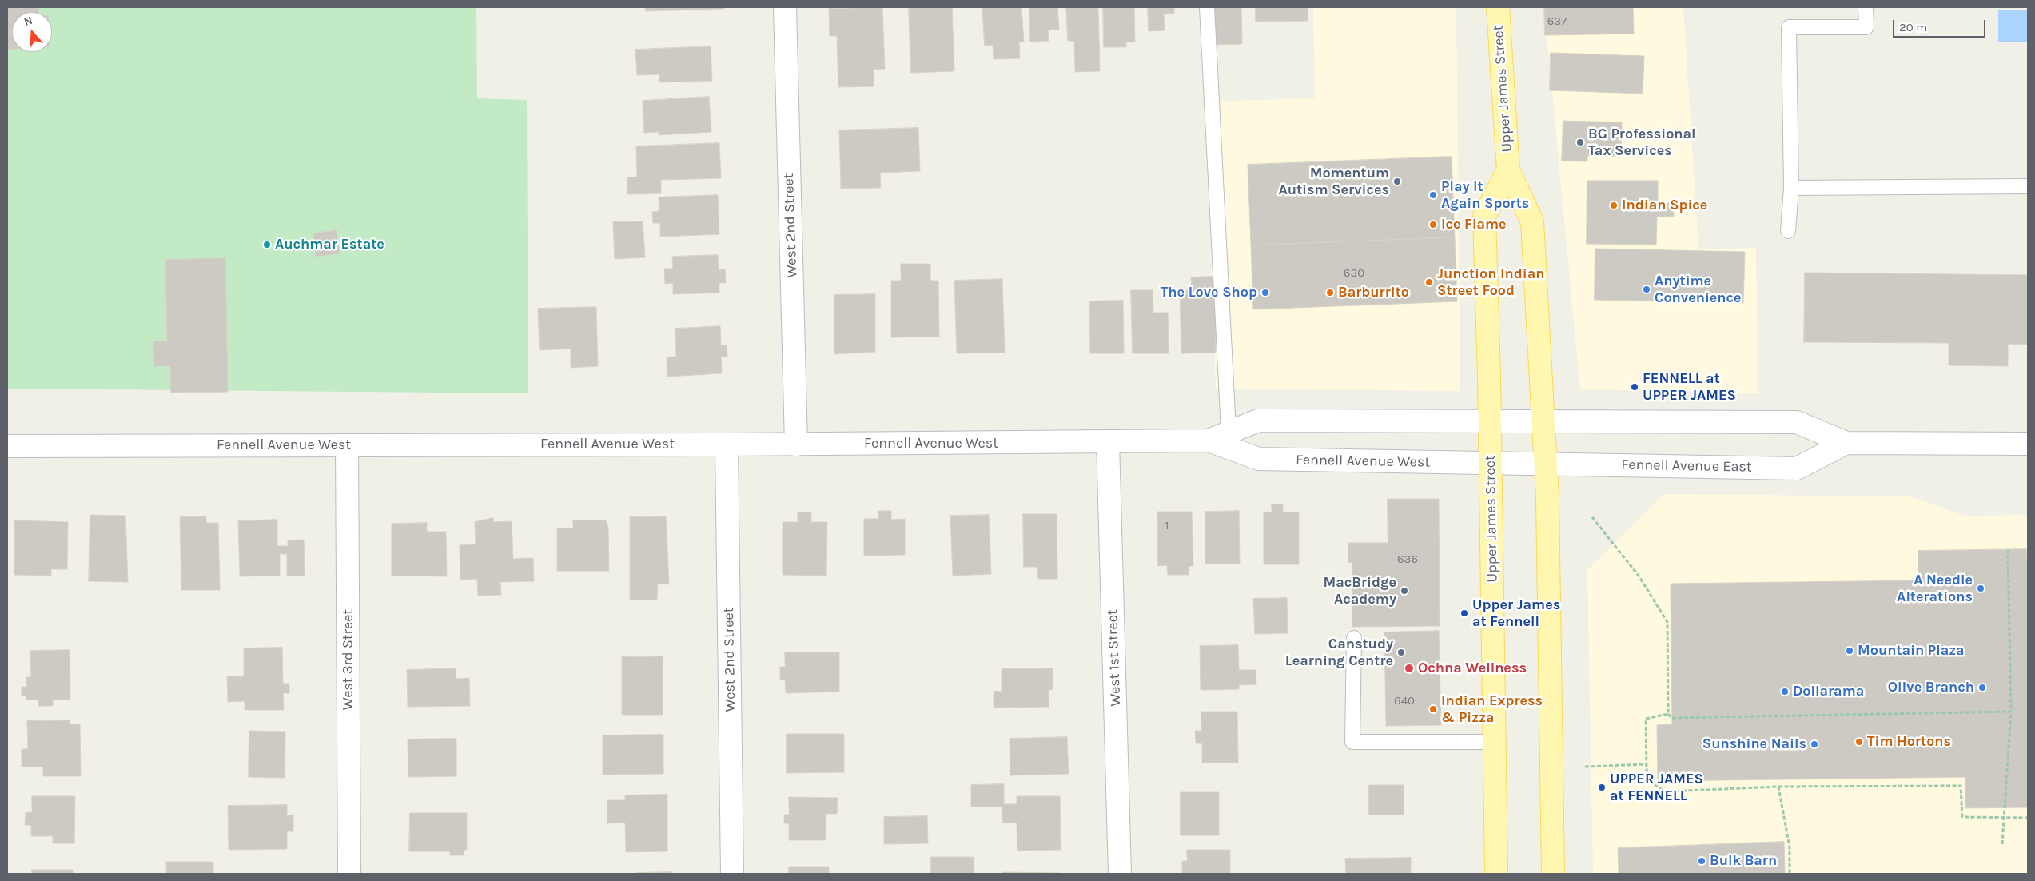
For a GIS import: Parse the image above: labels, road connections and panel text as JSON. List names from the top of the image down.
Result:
{
  "streets": {
    "main road": [
      "Upper James Street",
      "West 2nd Street",
      "Fennell Avenue West",
      "Fennell Avenue East",
      "West 1st Street",
      "West 3rd Street"
    ]
  },
  "crossings": [
    ["Upper James Street", "Fennell Avenue West"],
    ["Upper James Street", "Fennell Avenue East"],
    ["West 2nd Street", "Fennell Avenue West"],
    ["Fennell Avenue West", "Fennell Avenue East"],
    ["Fennell Avenue West", "West 1st Street"],
    ["Fennell Avenue West", "West 3rd Street"]
  ],
  "places": [
    "BG Professional Tax Services",
    "Momentum Autism Services",
    "Play It Again Sports",
    "Indian Spice",
    "Ice Flame",
    "Auchmar Estate",
    "Junction Indian Street Food",
    "Anytime Convenience",
    "The Love Shop",
    "Barburrito",
    "FENNELL at UPPER JAMES",
    "A Needle Alterations",
    "MacBridge Academy",
    "Upper James at Fennell",
    "Mountain Plaza",
    "Canstudy Learning Centre",
    "Ochna Wellness",
    "Olive Branch",
    "Dollarama",
    "Indian Express & Pizza",
    "Tim Hortons",
    "Sunshine Nails",
    "UPPER JAMES at FENNELL",
    "Bulk Barn"
  ],
  "house_numbers": [
    "637",
    "630",
    "1",
    "636",
    "640"
  ],
  "scale_bar": "20 m",
  "north": "top"
}
